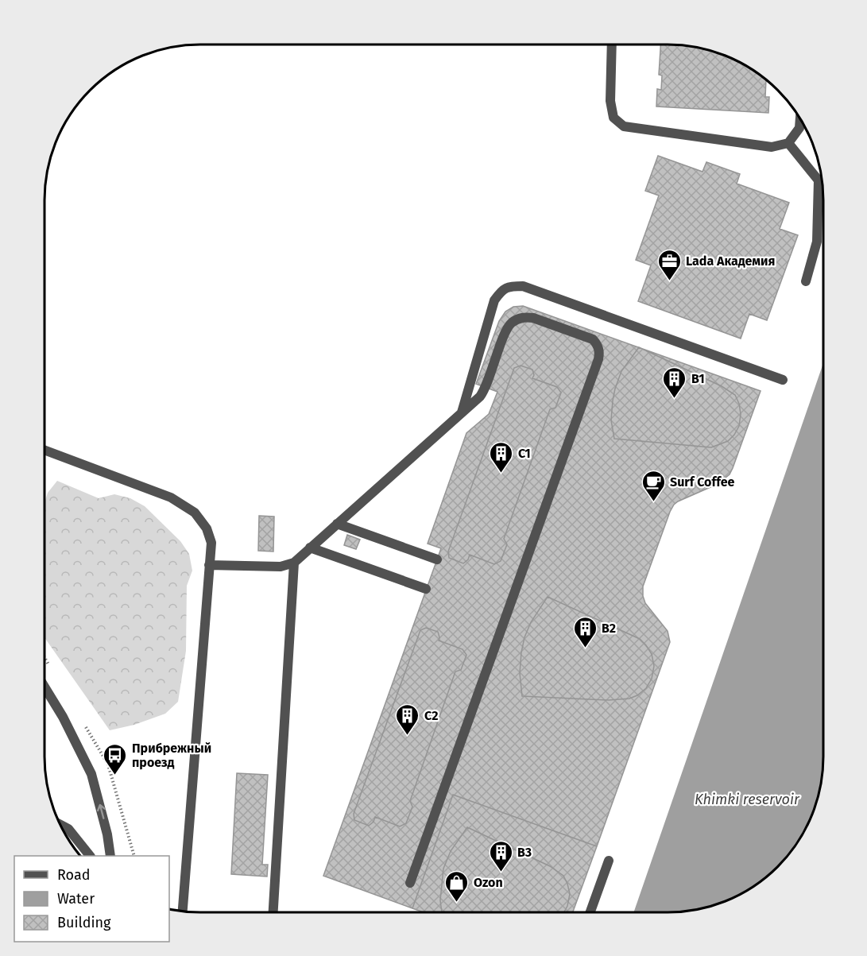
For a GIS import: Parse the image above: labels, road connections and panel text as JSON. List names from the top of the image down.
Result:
{
  "water": ["Khimki reservoir"],
  "places": {
    "office": ["Lada Академия"],
    "building": [
      "B1",
      "C1",
      "B2",
      "C2",
      "B3"
    ],
    "cafe": ["Surf Coffee"],
    "bus stop": ["Прибрежный проезд"],
    "shop": ["Ozon"]
  },
  "legend": ["Road", "Water", "Building"]
}
